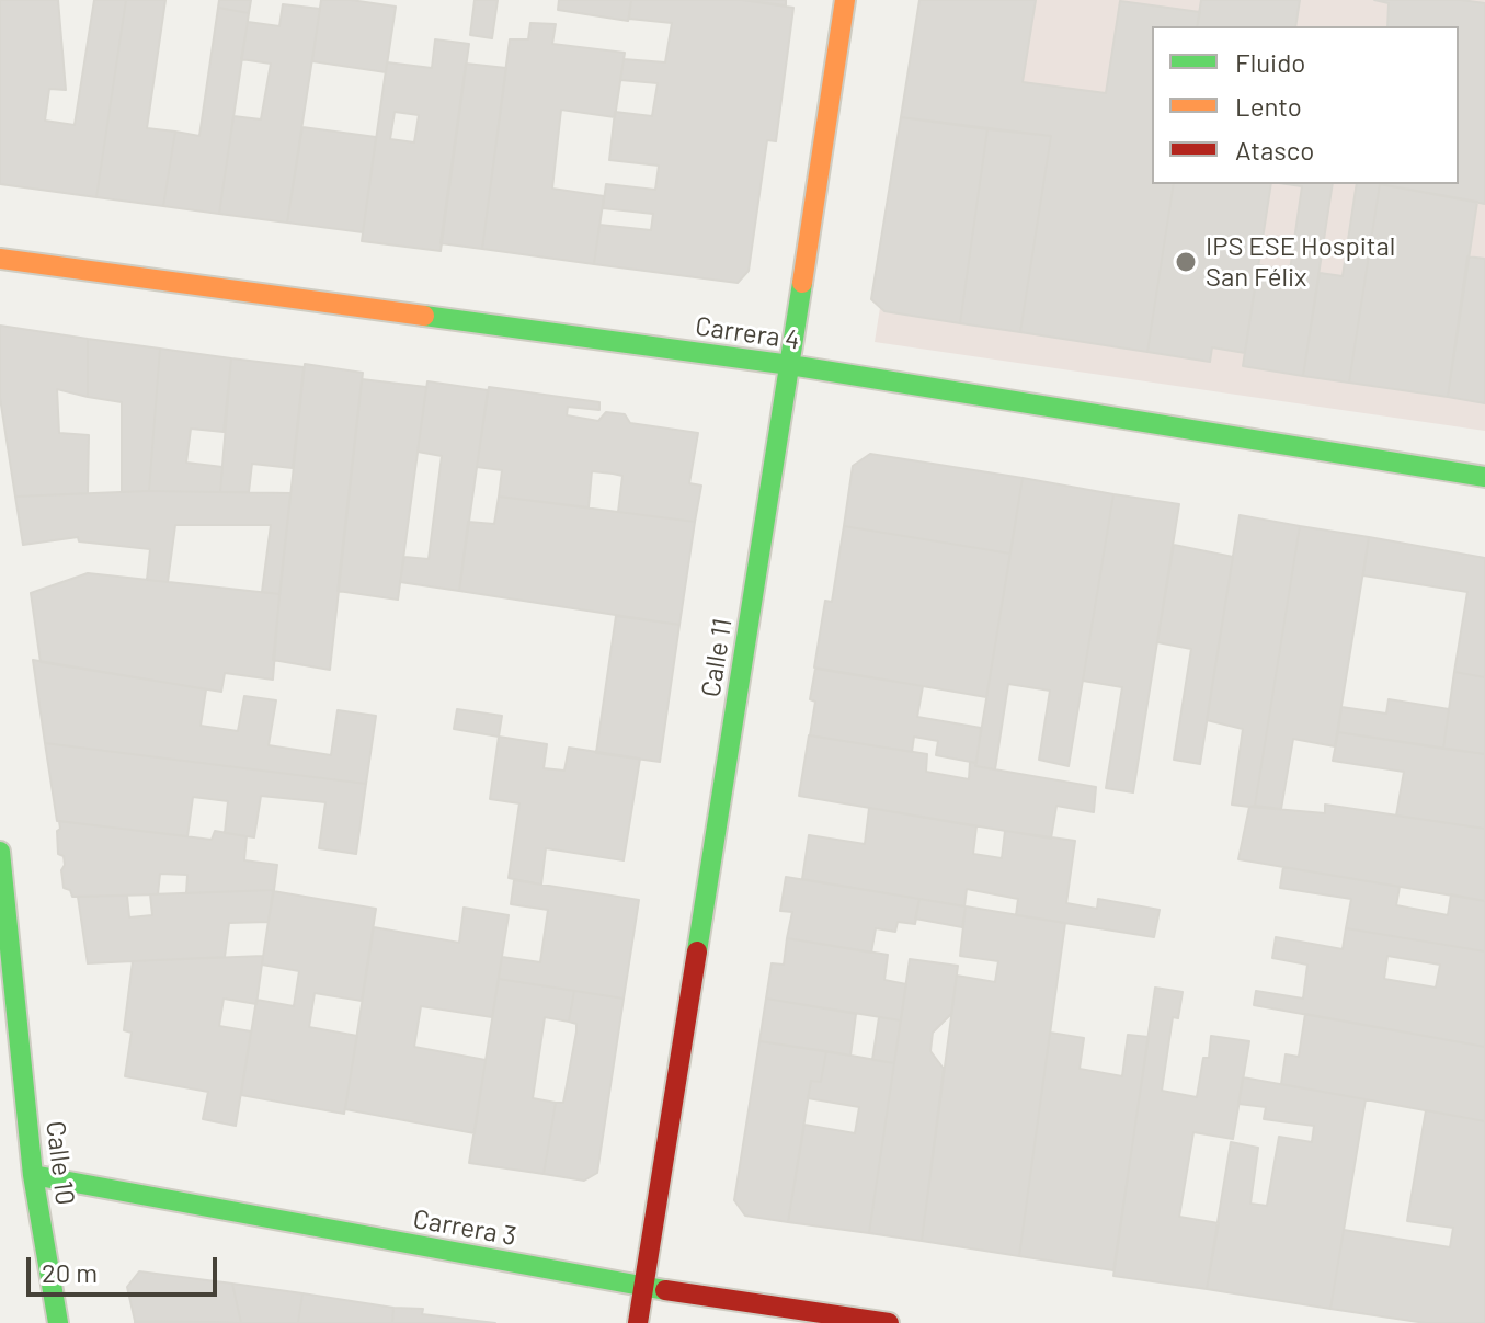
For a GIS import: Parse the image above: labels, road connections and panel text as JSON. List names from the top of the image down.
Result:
{
  "streets": {
    "main road": [
      "Carrera 4",
      "Calle 11",
      "Calle 10",
      "Carrera 3"
    ]
  },
  "crossings": [
    ["Carrera 4", "Calle 11"],
    ["Calle 11", "Carrera 3"],
    ["Calle 10", "Carrera 3"]
  ],
  "places": ["IPS ESE Hospital San Félix"],
  "legend": ["Fluido", "Lento", "Atasco"],
  "scale_bar": "20 m"
}
